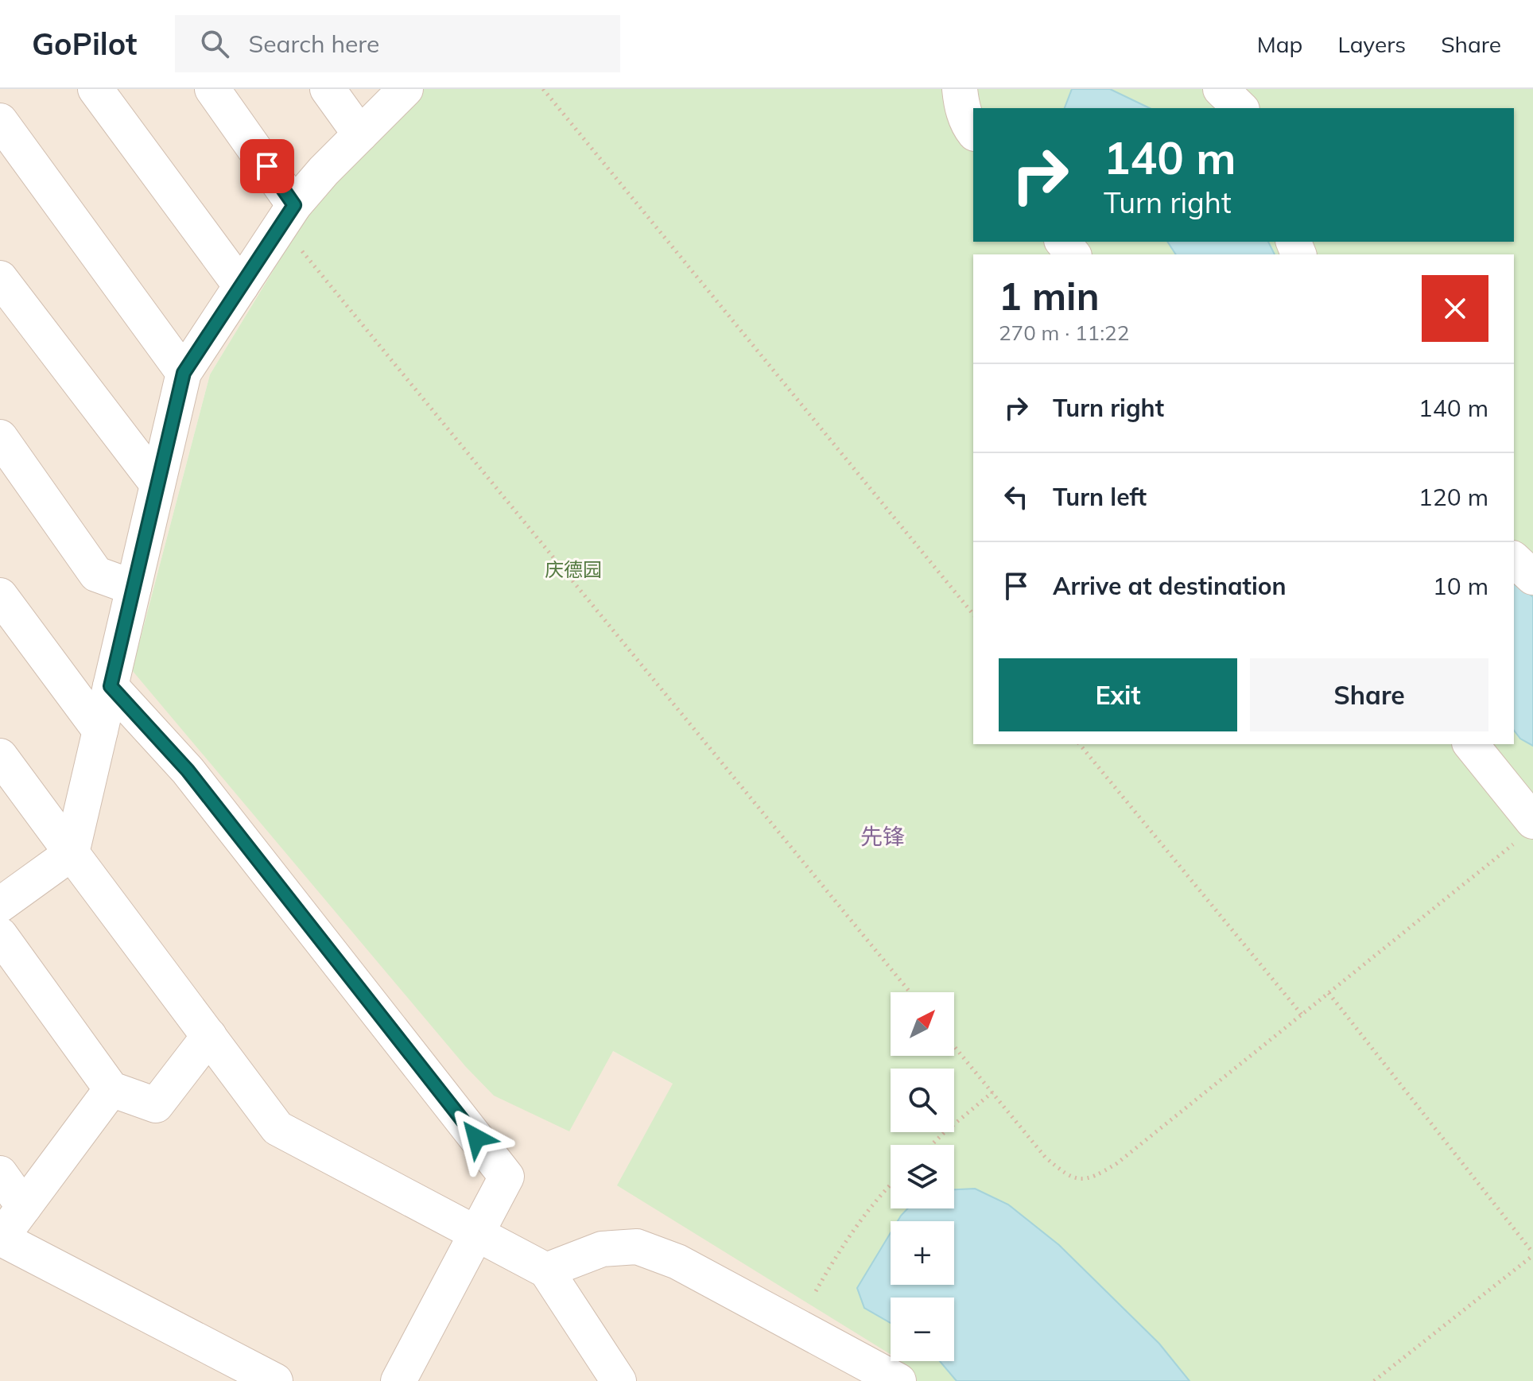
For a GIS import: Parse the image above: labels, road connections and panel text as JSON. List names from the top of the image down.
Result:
{
  "districts": ["先锋"],
  "parks": ["庆德园"],
  "north": "top right",
  "page": {
    "header": "GoPilot",
    "search": "Search here",
    "nav": ["Map", "Layers", "Share"],
    "turn": ["140 m", "Turn right"],
    "heading": ["1 min", "270 m · 11:22"],
    "list": [
      {
        "name": "Turn right",
        "value": "140 m"
      },
      {
        "name": "Turn left",
        "value": "120 m"
      },
      {
        "name": "Arrive at destination",
        "value": "10 m"
      }
    ],
    "buttons": ["Exit", "Share"],
    "map_buttons": ["+", "−"]
  }
}
